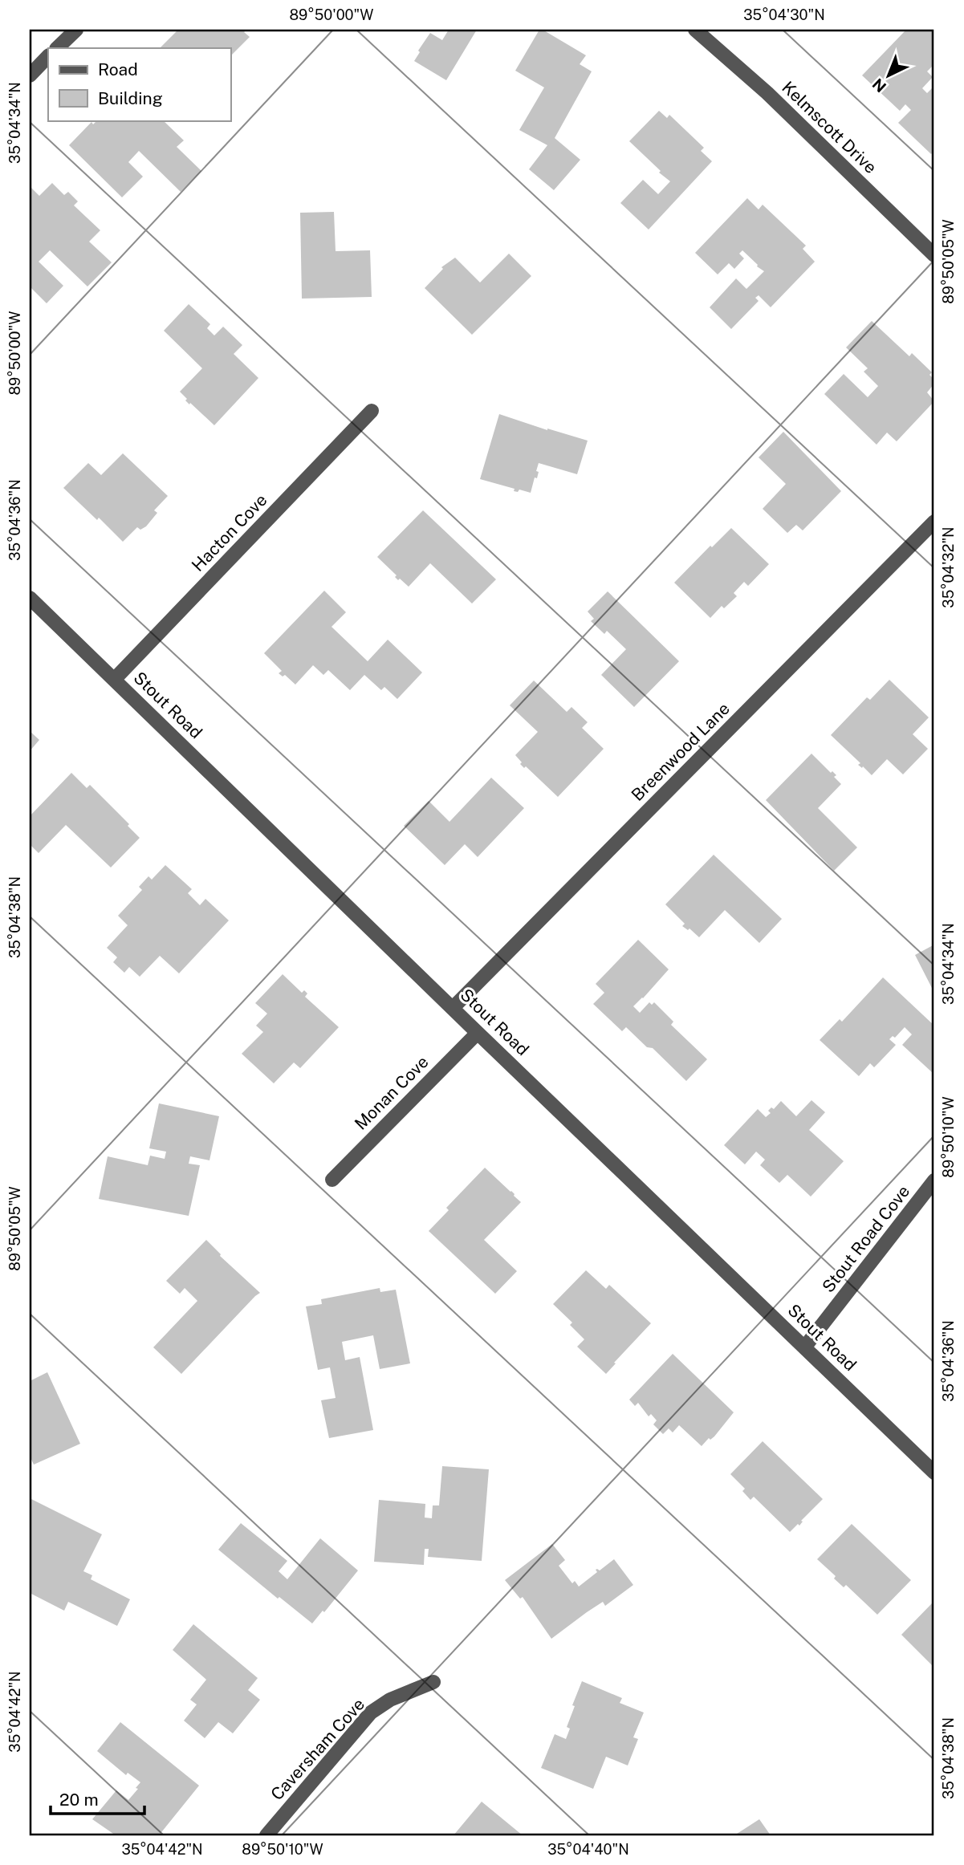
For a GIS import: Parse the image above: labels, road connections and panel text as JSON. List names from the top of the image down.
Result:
{
  "streets": {
    "street": [
      "Kelmscott Drive",
      "Hacton Cove",
      "Stout Road",
      "Breenwood Lane",
      "Monan Cove",
      "Stout Road Cove",
      "Caversham Cove"
    ]
  },
  "crossings": [
    ["Hacton Cove", "Stout Road"],
    ["Stout Road", "Breenwood Lane"],
    ["Stout Road", "Monan Cove"],
    ["Stout Road", "Stout Road Cove"]
  ],
  "legend": ["Road", "Building"],
  "scale_bar": "20 m",
  "north": "bottom left",
  "coordinates": [
    "89°50'00\"W",
    "35°04'30\"N",
    "35°04'34\"N",
    "89°50'05\"W",
    "35°04'36\"N",
    "35°04'32\"N",
    "35°04'38\"N",
    "89°50'10\"W",
    "35°04'42\"N",
    "35°04'40\"N"
  ]
}
